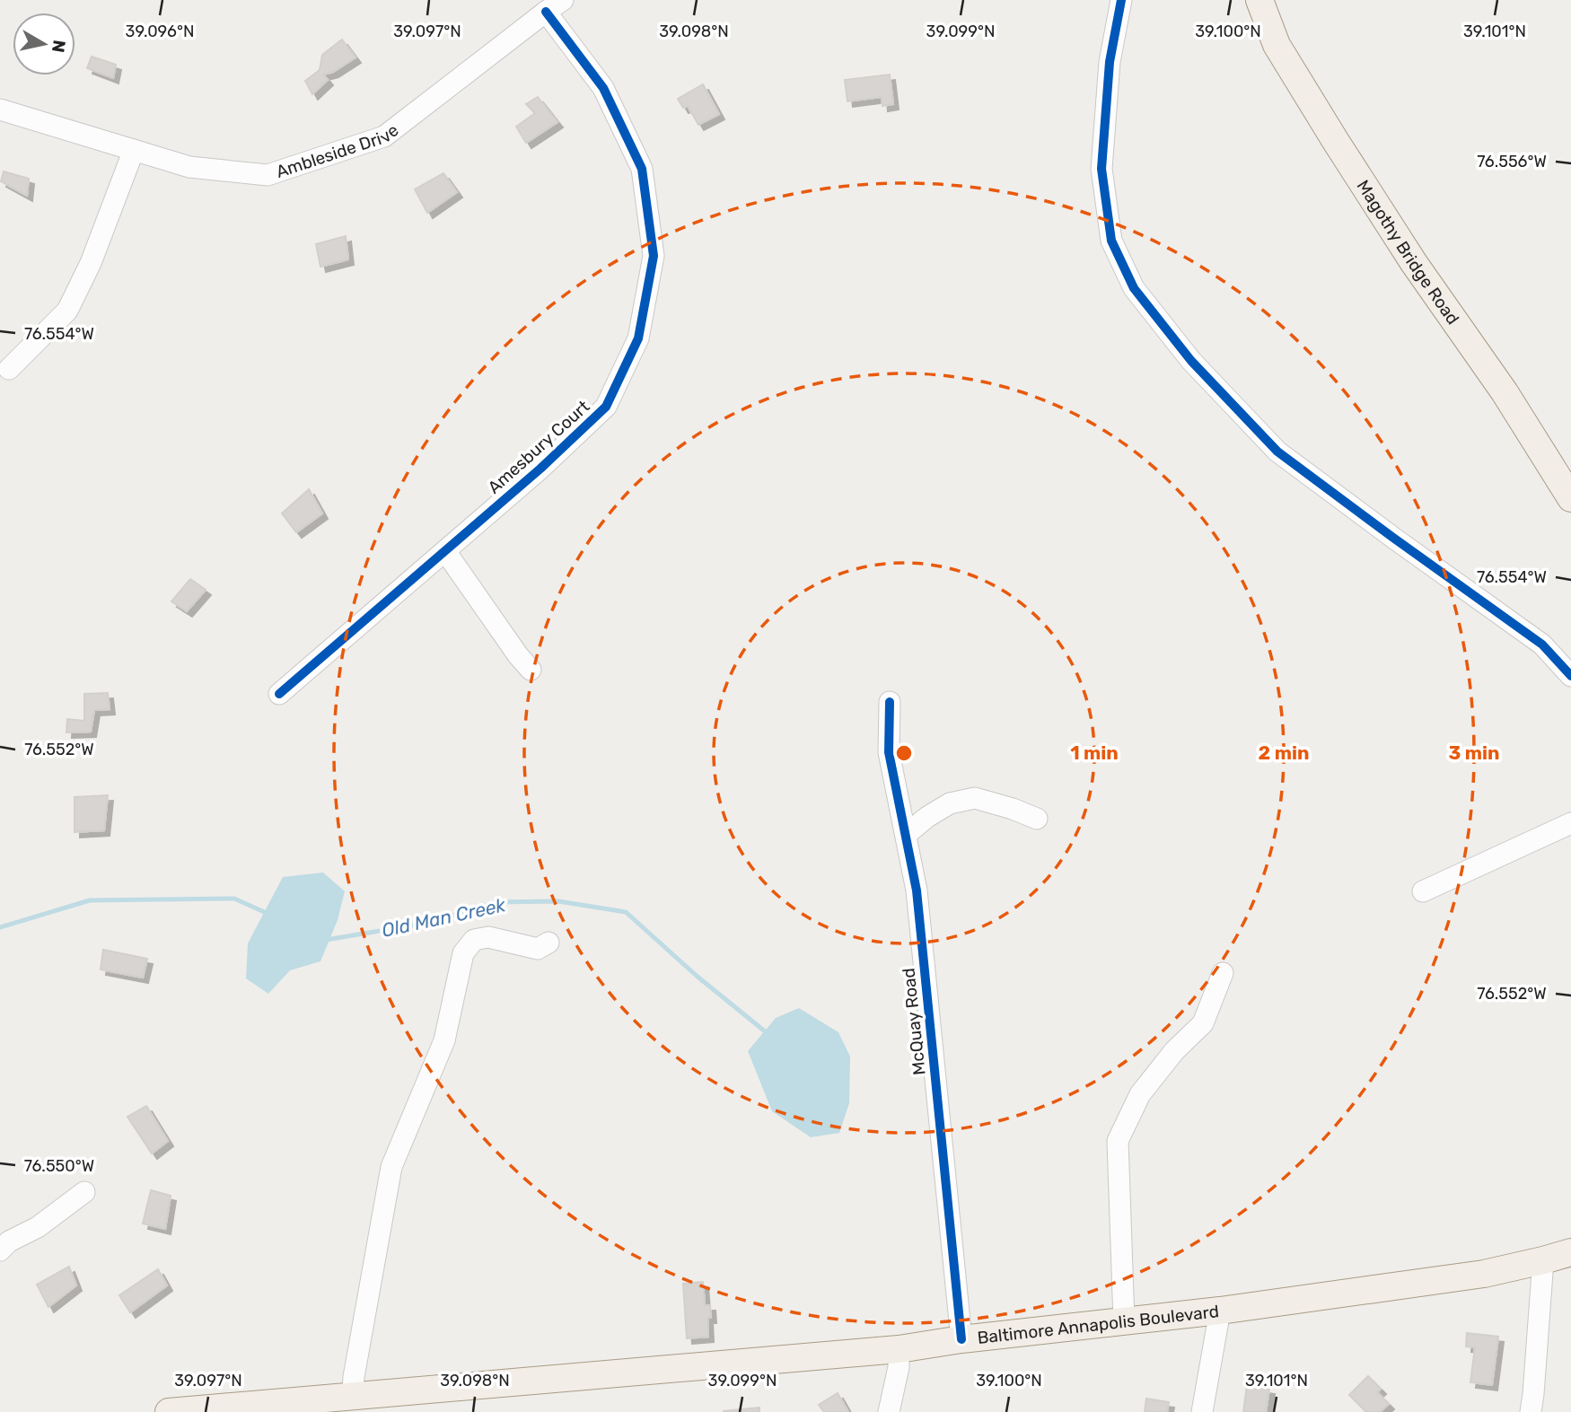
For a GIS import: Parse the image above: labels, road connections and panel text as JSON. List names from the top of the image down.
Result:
{
  "streets": {
    "main road": ["Magothy Bridge Road", "Baltimore Annapolis Boulevard"],
    "street": ["Ambleside Drive", "Amesbury Court", "McQuay Road"]
  },
  "crossings": [
    ["Ambleside Drive", "Amesbury Court"],
    ["McQuay Road", "Baltimore Annapolis Boulevard"]
  ],
  "water": ["Old Man Creek"],
  "north": "right",
  "coordinates": [
    "39.096°N",
    "39.097°N",
    "39.098°N",
    "39.099°N",
    "39.100°N",
    "39.101°N",
    "76.556°W",
    "76.554°W",
    "76.552°W",
    "76.550°W"
  ],
  "rings": ["1 min", "2 min", "3 min"]
}
